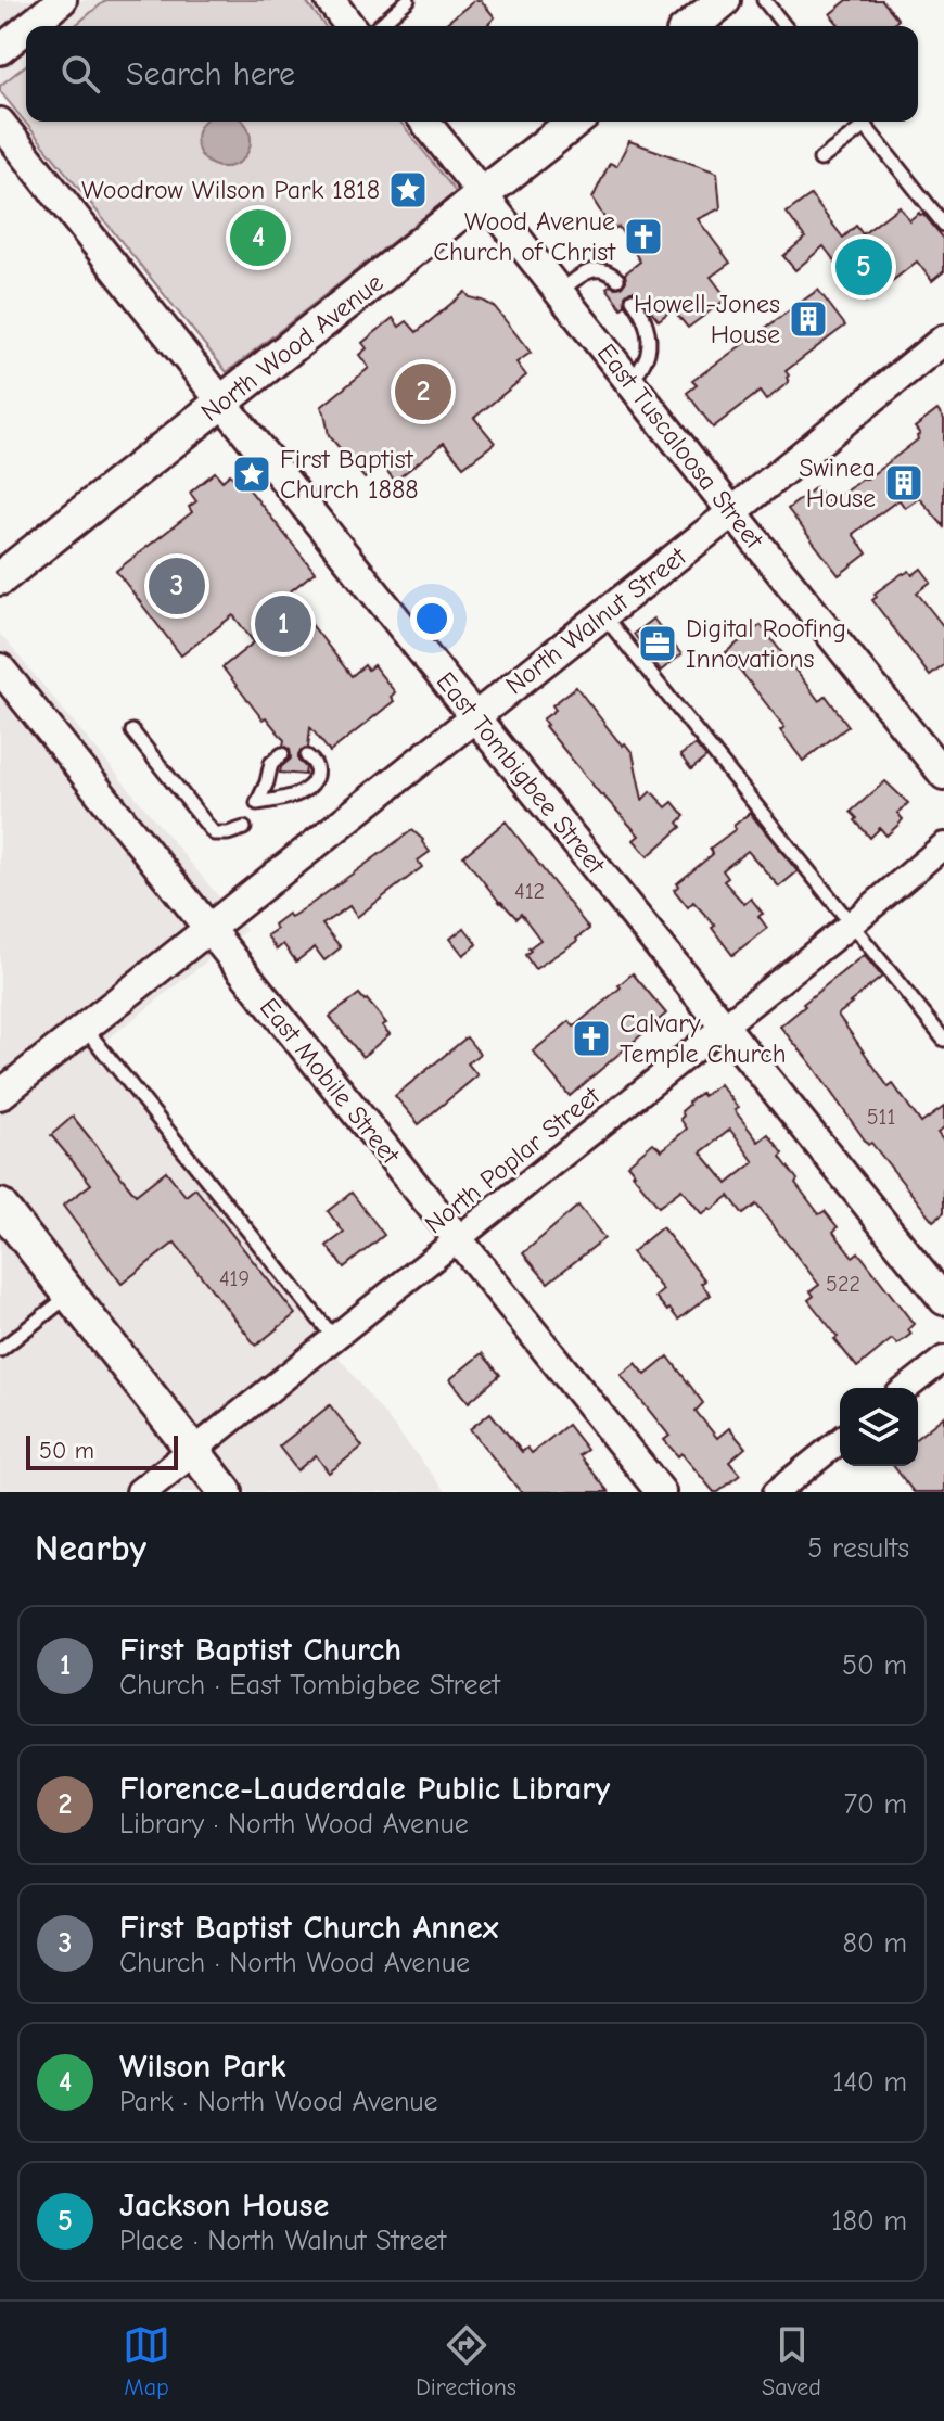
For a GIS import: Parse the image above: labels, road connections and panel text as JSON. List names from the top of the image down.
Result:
{
  "streets": {
    "main road": ["North Wood Avenue"],
    "street": [
      "East Tuscaloosa Street",
      "North Walnut Street",
      "East Tombigbee Street",
      "East Mobile Street",
      "North Poplar Street"
    ]
  },
  "crossings": [
    ["North Wood Avenue", "East Tuscaloosa Street"],
    ["North Wood Avenue", "East Tombigbee Street"],
    ["East Tuscaloosa Street", "North Walnut Street"],
    ["North Walnut Street", "East Tombigbee Street"],
    ["North Walnut Street", "East Mobile Street"],
    ["East Tombigbee Street", "North Poplar Street"],
    ["East Mobile Street", "North Poplar Street"]
  ],
  "places": {
    "place": ["Woodrow Wilson Park 1818", "First Baptist Church 1888"],
    "church": ["Wood Avenue Church of Christ", "Calvary Temple Church"],
    "building": ["Howell-Jones House", "Swinea House"],
    "office": ["Digital Roofing Innovations"]
  },
  "house_numbers": [
    "412",
    "511",
    "419",
    "522"
  ],
  "scale_bar": "50 m",
  "page": {
    "search": "Search here",
    "pins": [
      "4",
      "5",
      "2",
      "3",
      "1"
    ],
    "scale": "50 m",
    "heading": ["Nearby", "5 results"],
    "list": [
      {
        "mark": "1",
        "name": "First Baptist Church",
        "note": "Church · East Tombigbee Street",
        "value": "50 m"
      },
      {
        "mark": "2",
        "name": "Florence-Lauderdale Public Library",
        "note": "Library · North Wood Avenue",
        "value": "70 m"
      },
      {
        "mark": "3",
        "name": "First Baptist Church Annex",
        "note": "Church · North Wood Avenue",
        "value": "80 m"
      },
      {
        "mark": "4",
        "name": "Wilson Park",
        "note": "Park · North Wood Avenue",
        "value": "140 m"
      },
      {
        "mark": "5",
        "name": "Jackson House",
        "note": "Place · North Walnut Street",
        "value": "180 m"
      }
    ],
    "nav": ["Map", "Directions", "Saved"]
  }
}
